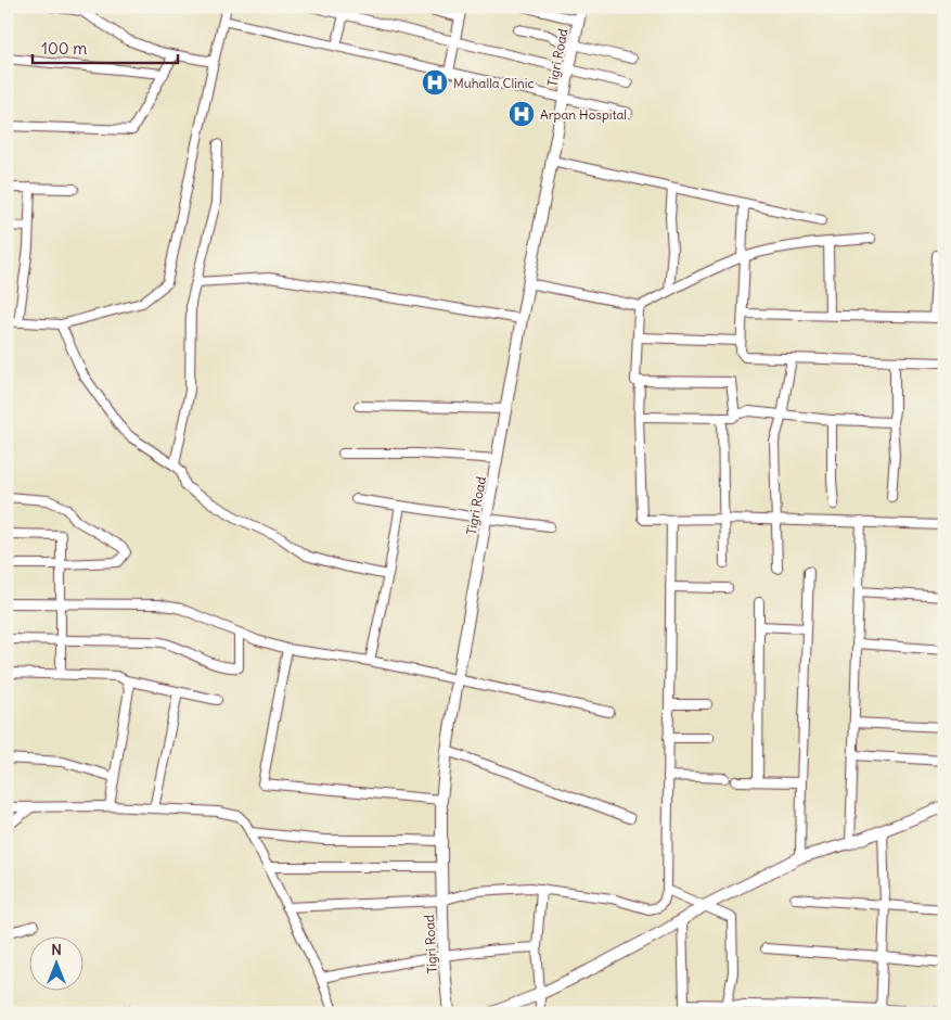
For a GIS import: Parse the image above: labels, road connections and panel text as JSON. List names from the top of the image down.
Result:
{
  "streets": {
    "street": ["Tigri Road"]
  },
  "places": {
    "hospital": ["Muhalla Clinic", "Arpan Hospital"]
  },
  "scale_bar": "100 m",
  "north": "top"
}
